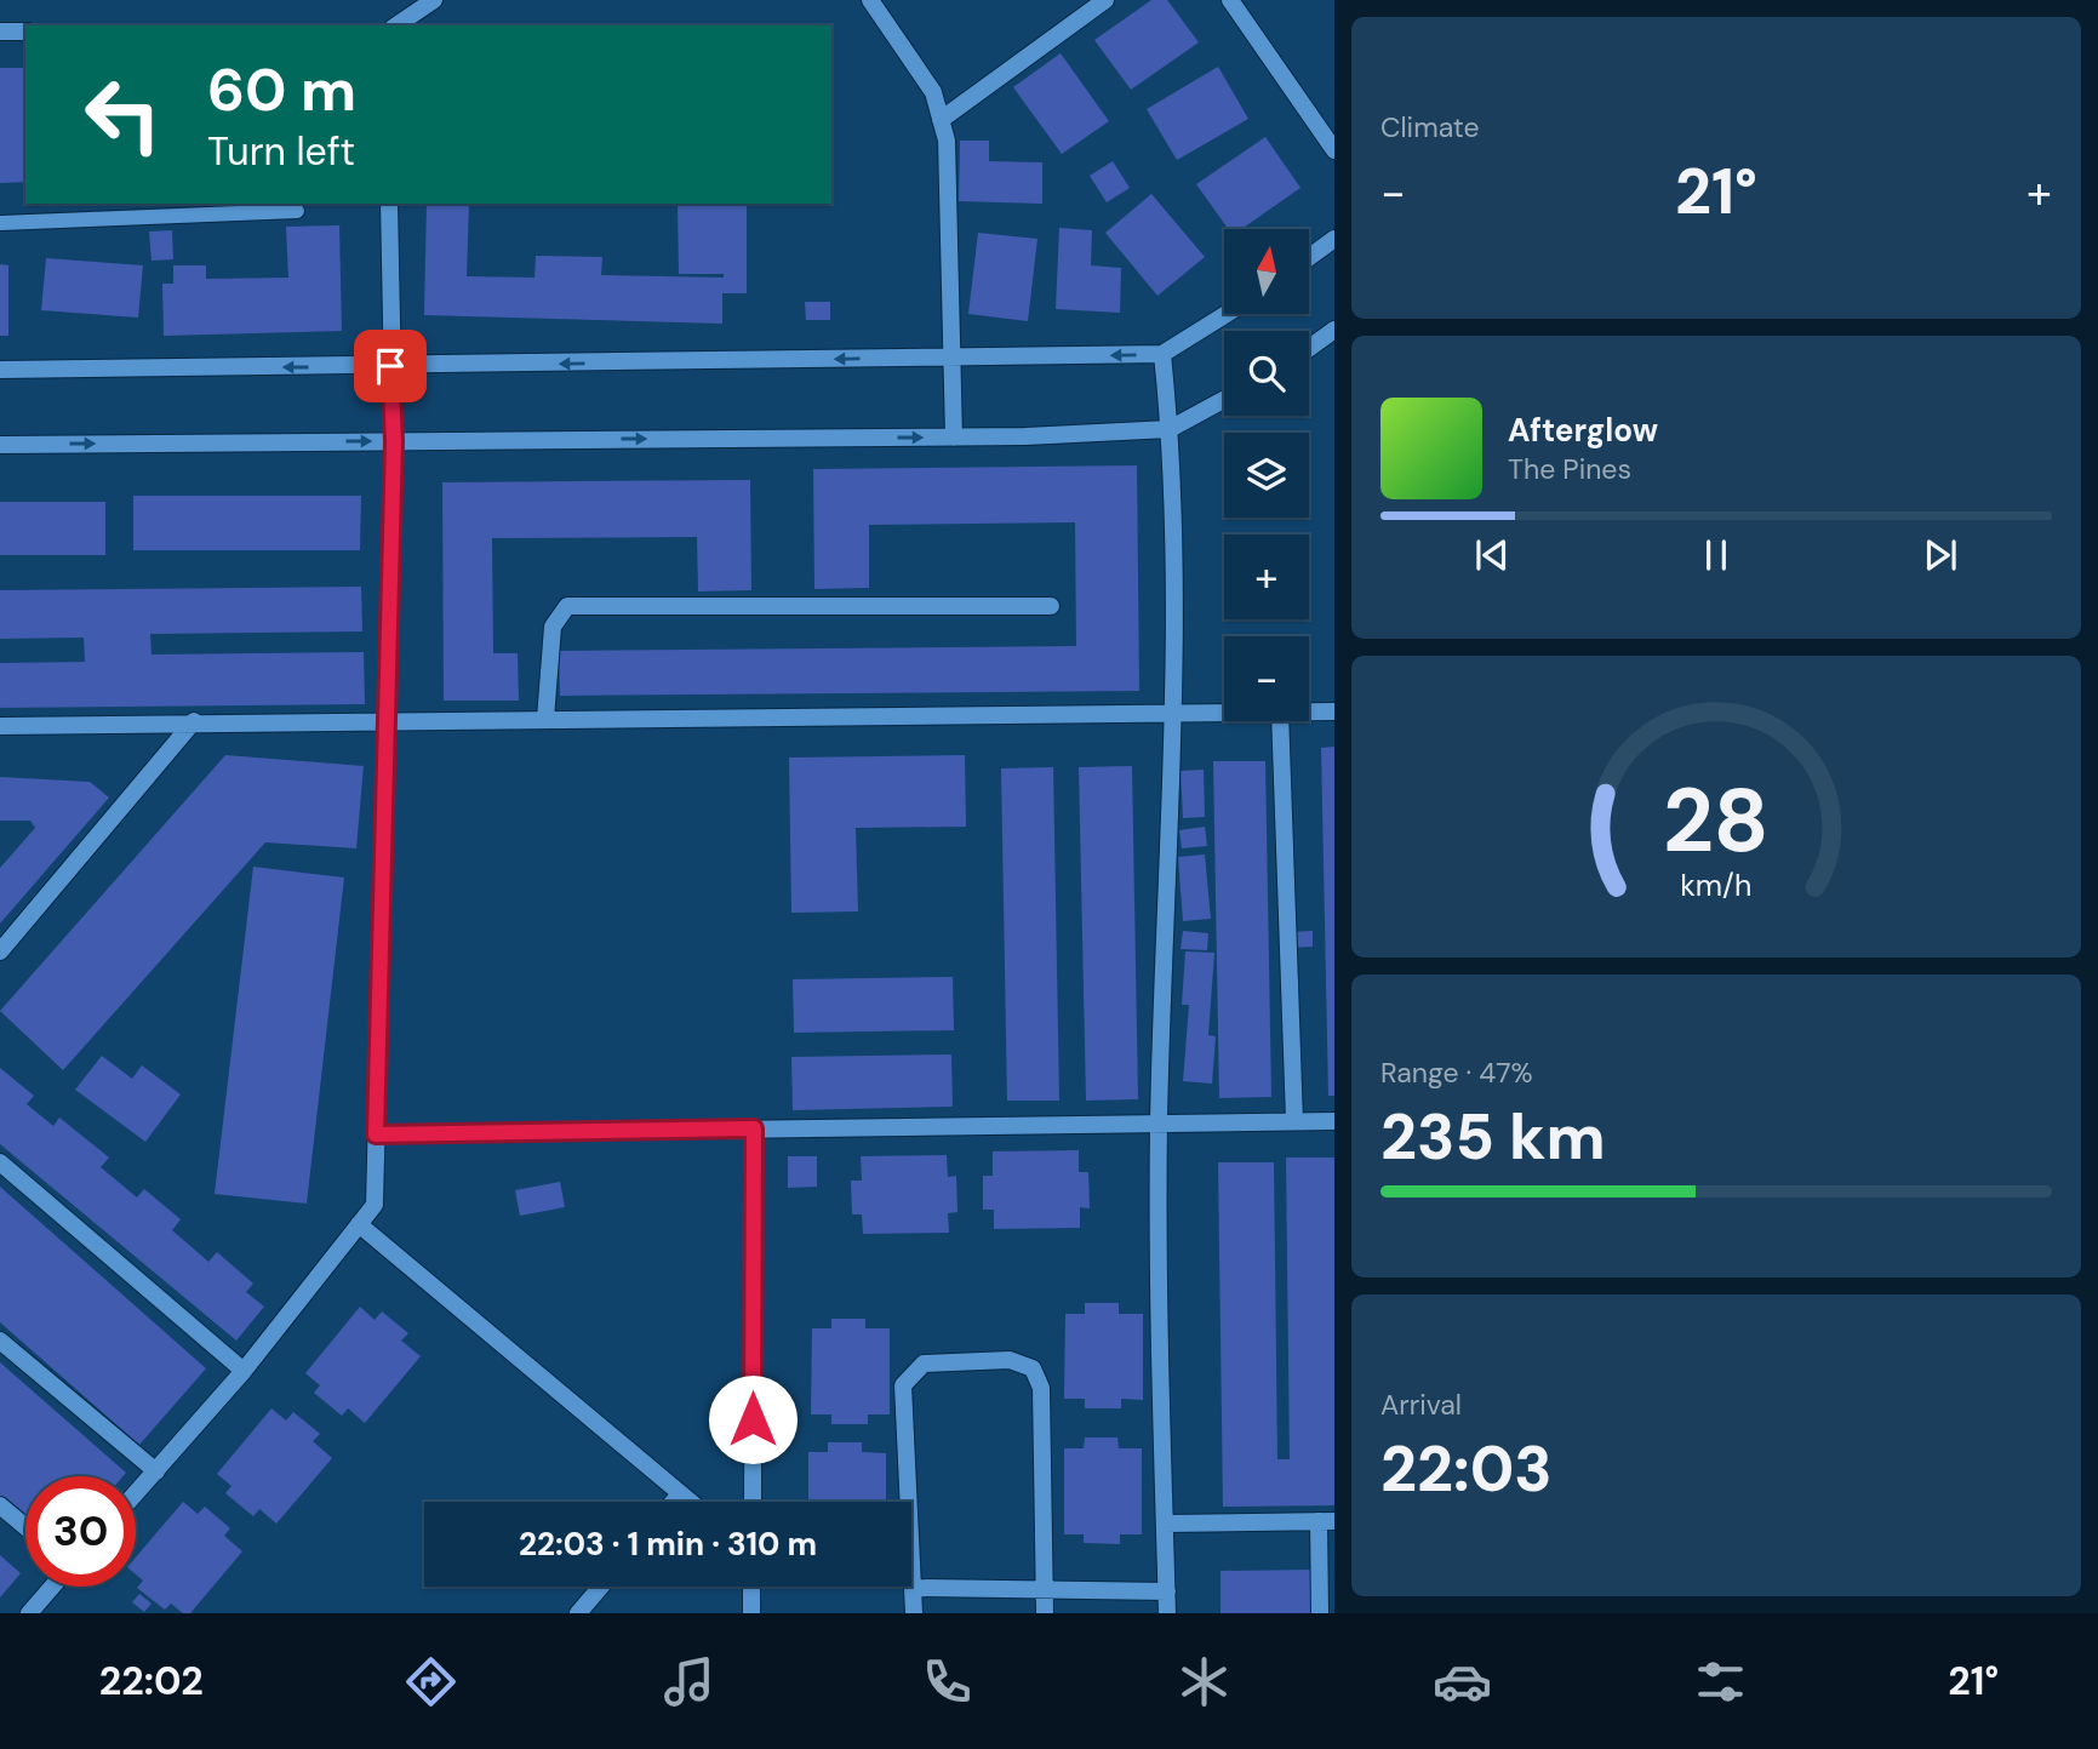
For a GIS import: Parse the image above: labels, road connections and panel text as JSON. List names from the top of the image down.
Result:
{
  "north": "top",
  "page": {
    "tile": [
      "Climate",
      ["Range · 47%", "235 km"],
      ["Arrival", "22:03"]
    ],
    "turn": ["60 m", "Turn left"],
    "heat": ["−", "21°", "+"],
    "map_buttons": ["+", "−"],
    "song": ["Afterglow", "The Pines"],
    "limit": "30",
    "trip": "22:03 · 1 min · 310 m",
    "tabs": ["22:02", "21°"],
    "gauge": ["28", "km/h"]
  }
}
